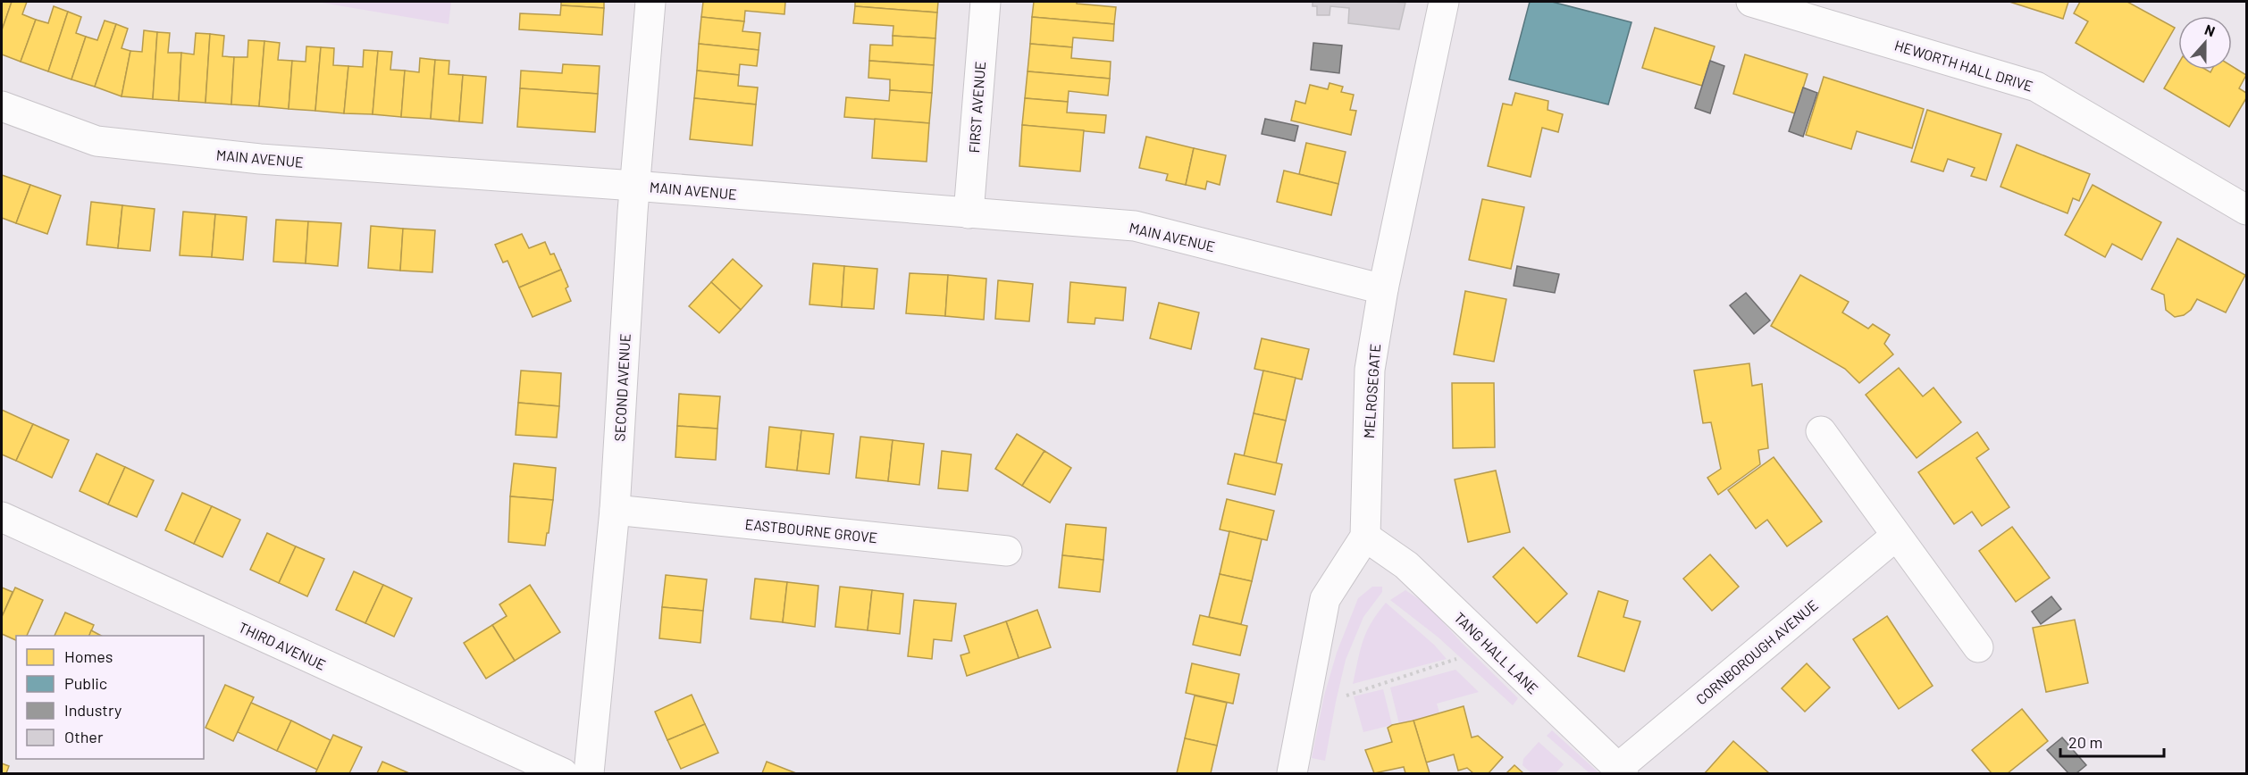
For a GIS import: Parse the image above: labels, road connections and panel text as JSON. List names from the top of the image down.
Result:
{
  "streets": {
    "street": [
      "HEWORTH HALL DRIVE",
      "FIRST AVENUE",
      "MAIN AVENUE",
      "SECOND AVENUE",
      "MELROSEGATE",
      "EASTBOURNE GROVE",
      "THIRD AVENUE",
      "CORNBOROUGH AVENUE",
      "TANG HALL LANE"
    ]
  },
  "crossings": [
    ["FIRST AVENUE", "MAIN AVENUE"],
    ["MAIN AVENUE", "SECOND AVENUE"],
    ["MAIN AVENUE", "MELROSEGATE"],
    ["SECOND AVENUE", "EASTBOURNE GROVE"],
    ["MELROSEGATE", "TANG HALL LANE"],
    ["CORNBOROUGH AVENUE", "TANG HALL LANE"]
  ],
  "legend": [
    "Homes",
    "Public",
    "Industry",
    "Other"
  ],
  "scale_bar": "20 m",
  "north": "top"
}
